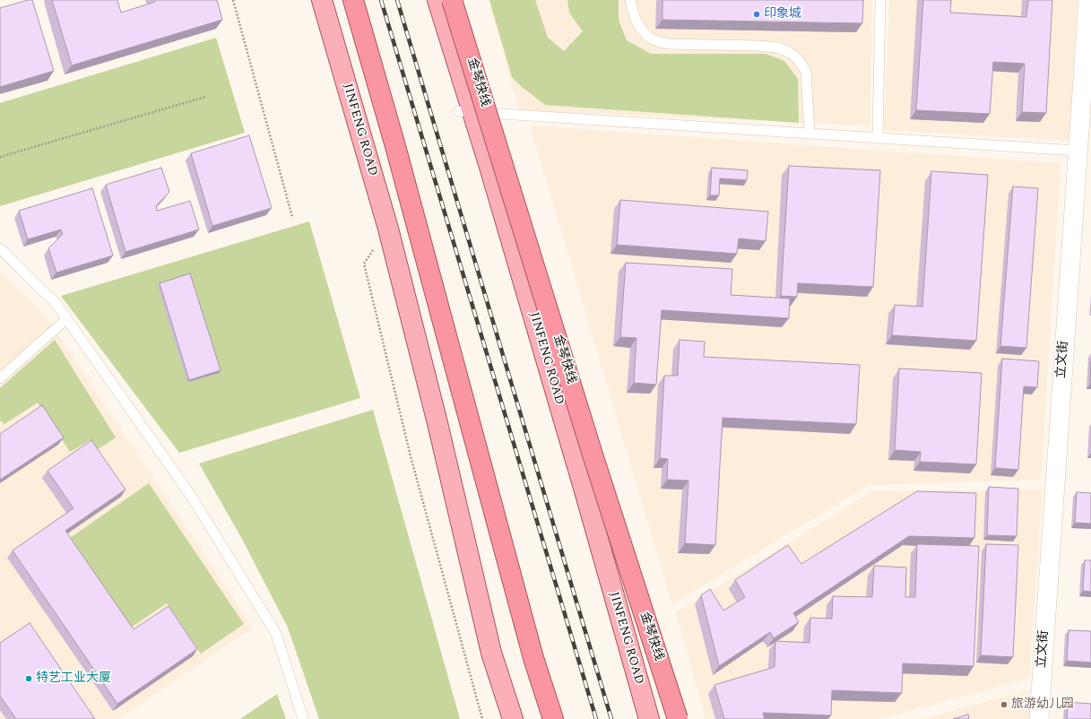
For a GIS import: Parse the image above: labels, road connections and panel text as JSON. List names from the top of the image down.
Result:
{
  "streets": {
    "highway": ["金琴快线"],
    "main road": ["JINFENG ROAD"],
    "street": ["立文街"]
  },
  "places": ["印象城", "特艺工业大厦", "旅游幼儿园"]
}
